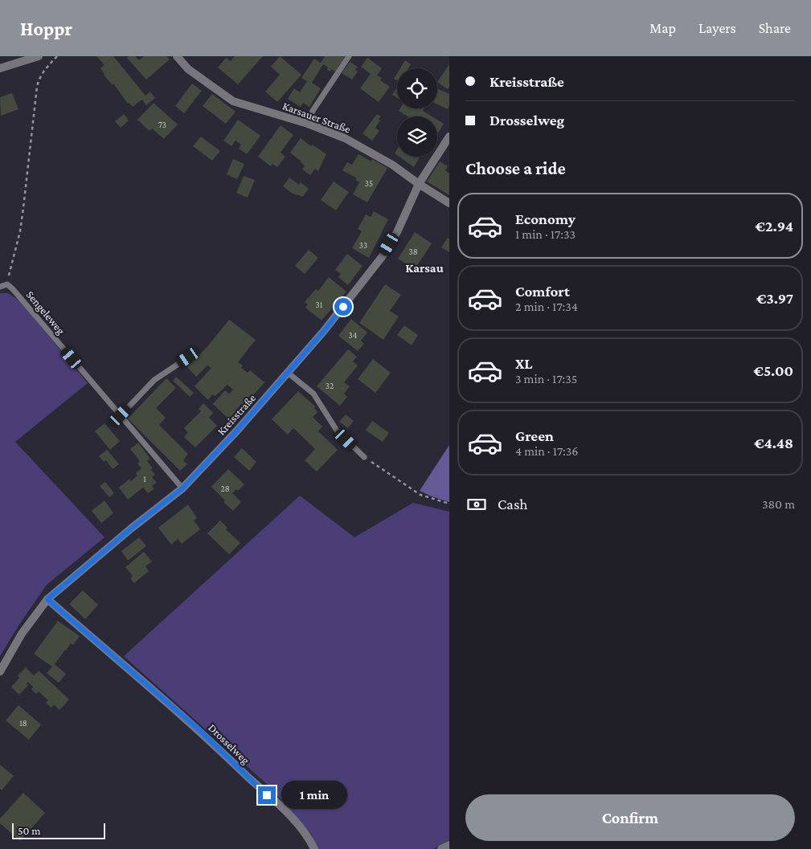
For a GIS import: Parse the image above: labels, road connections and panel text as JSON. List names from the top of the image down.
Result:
{
  "streets": {
    "street": ["Karsauer Straße", "Kreisstraße", "Drosselweg"],
    "lane": ["Sengeleweg"]
  },
  "crossings": [
    ["Karsauer Straße", "Kreisstraße"],
    ["Sengeleweg", "Kreisstraße"],
    ["Kreisstraße", "Drosselweg"]
  ],
  "districts": ["Karsau"],
  "house_numbers": [
    "73",
    "35",
    "33",
    "38",
    "31",
    "34",
    "32",
    "1",
    "28",
    "18"
  ],
  "scale_bar": "50 m",
  "page": {
    "header": "Hoppr",
    "nav": ["Map", "Layers", "Share"],
    "banner": ["Kreisstraße", "Drosselweg"],
    "heading": "Choose a ride",
    "list": [
      {
        "name": "Economy",
        "note": "1 min · 17:33",
        "value": "€2.94"
      },
      {
        "name": "Comfort",
        "note": "2 min · 17:34",
        "value": "€3.97"
      },
      {
        "name": "XL",
        "note": "3 min · 17:35",
        "value": "€5.00"
      },
      {
        "name": "Green",
        "note": "4 min · 17:36",
        "value": "€4.48"
      }
    ],
    "pay": ["Cash", "380 m"],
    "bubble": "1 min",
    "buttons": "Confirm",
    "scale": "50 m"
  }
}
